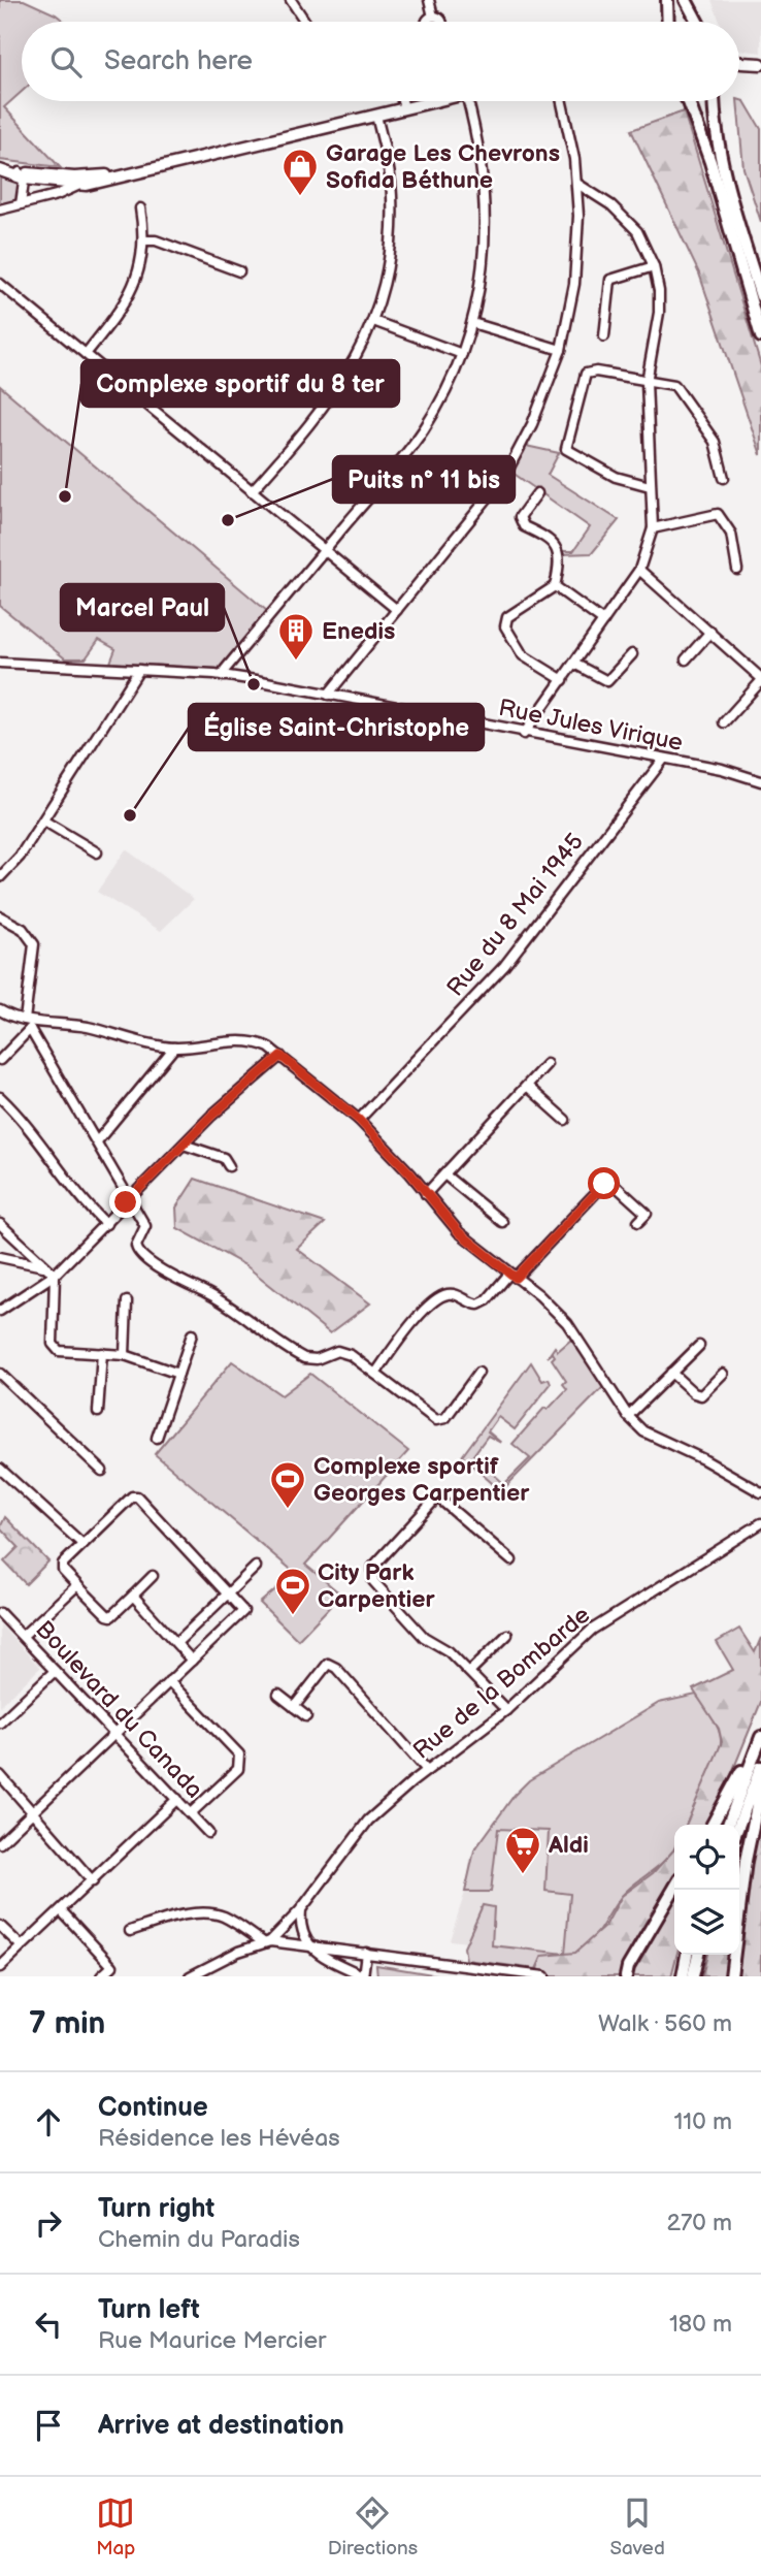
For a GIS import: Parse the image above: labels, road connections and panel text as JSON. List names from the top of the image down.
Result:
{
  "streets": {
    "street": [
      "Rue Jules Virique",
      "Rue du 8 Mai 1945",
      "Rue de la Bombarde",
      "Boulevard du Canada"
    ]
  },
  "crossings": [
    ["Rue Jules Virique", "Rue du 8 Mai 1945"]
  ],
  "places": {
    "shop": ["Garage Les Chevrons Sofida Béthune"],
    "other": [
      "Complexe sportif du 8 ter",
      "Puits n° 11 bis",
      "Marcel Paul",
      "Église Saint-Christophe"
    ],
    "building": ["Enedis"],
    "sports": ["Complexe sportif Georges Carpentier", "City Park Carpentier"],
    "supermarket": ["Aldi"]
  },
  "page": {
    "search": "Search here",
    "heading": ["7 min", "Walk · 560 m"],
    "list": [
      ["Continue", "Résidence les Hévéas", "110 m"],
      ["Turn right", "Chemin du Paradis", "270 m"],
      ["Turn left", "Rue Maurice Mercier", "180 m"],
      "Arrive at destination"
    ],
    "nav": ["Map", "Directions", "Saved"]
  }
}
